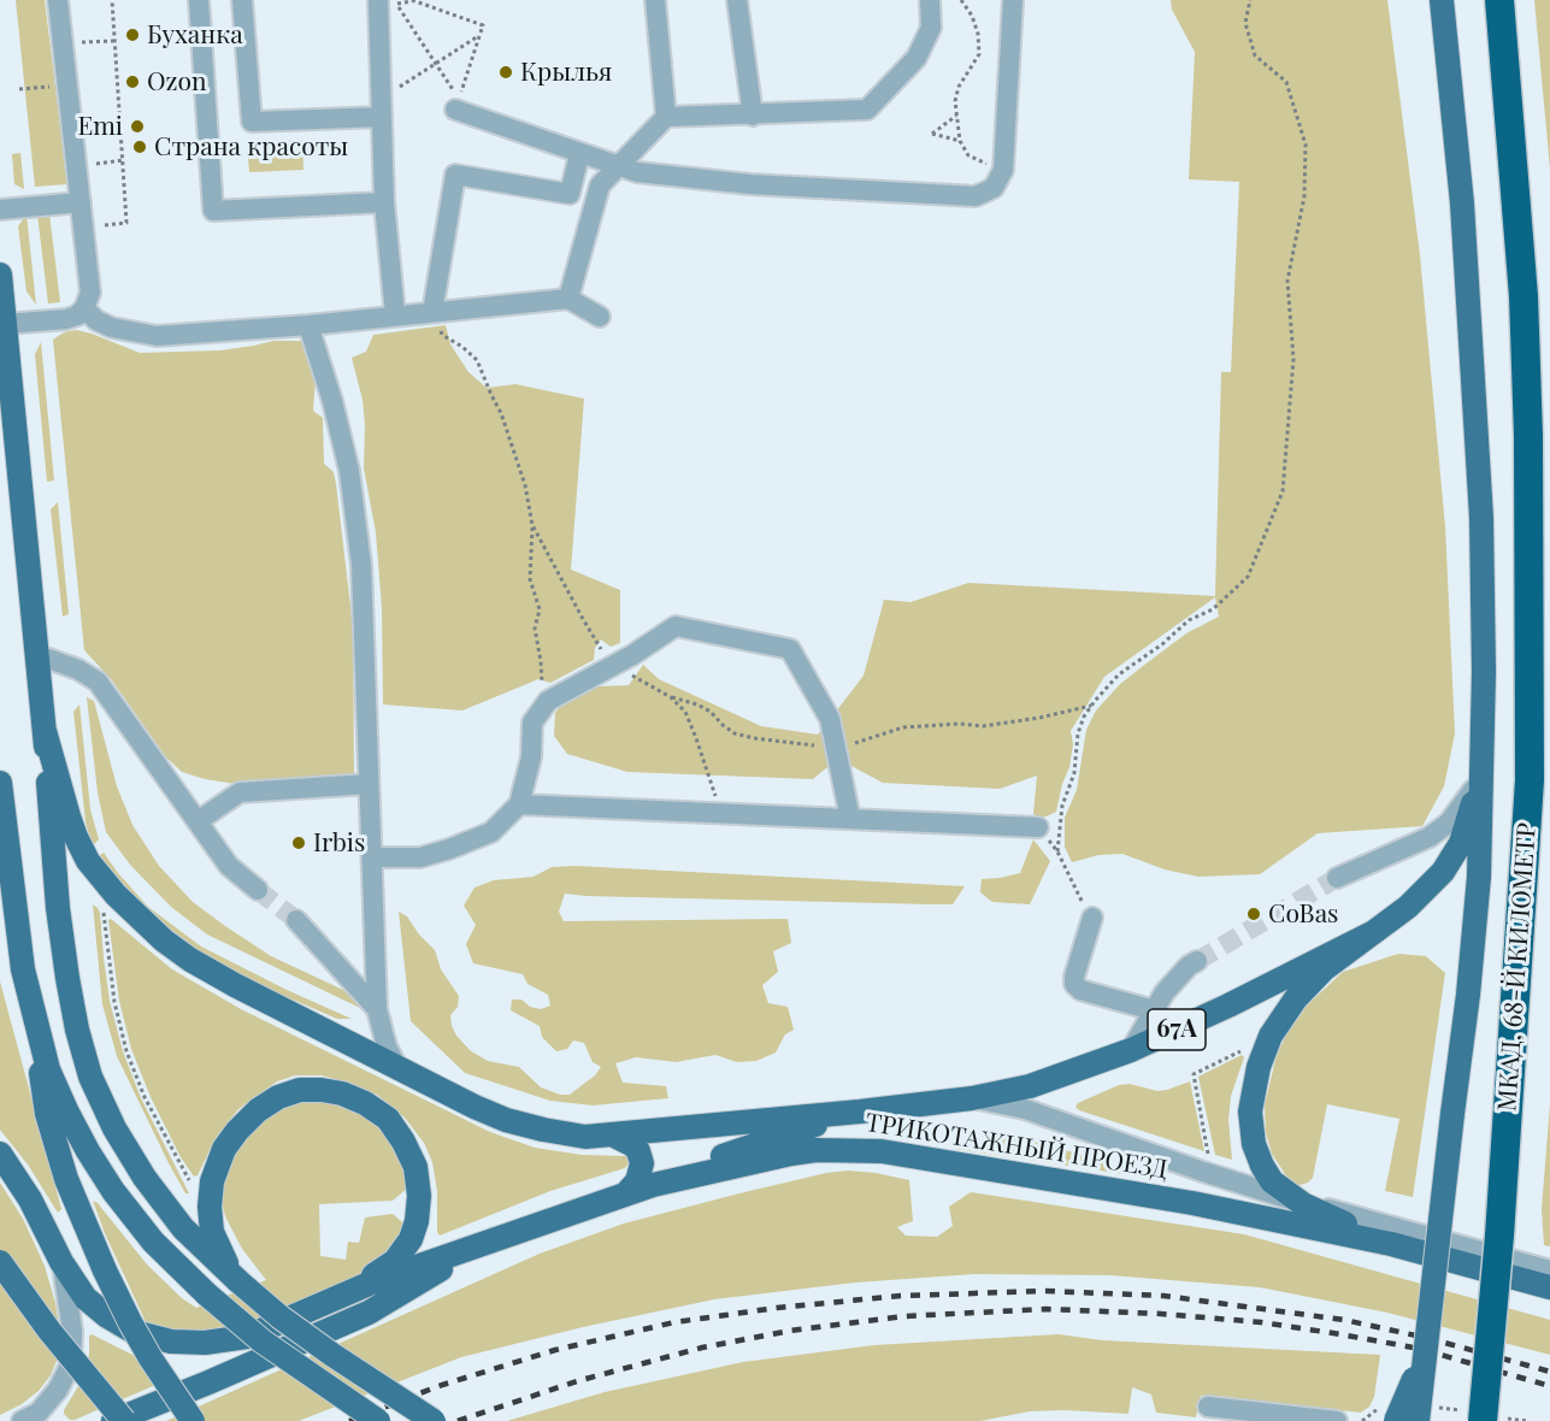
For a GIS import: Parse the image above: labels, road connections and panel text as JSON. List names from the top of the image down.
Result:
{
  "streets": {
    "highway": ["МКАД, 68-Й КИЛОМЕТР"],
    "main road": ["67A", "ТРИКОТАЖНЫЙ ПРОЕЗД"]
  },
  "places": [
    "Буханка",
    "Крылья",
    "Ozon",
    "Emi",
    "Страна красоты",
    "Irbis",
    "CoBas"
  ]
}
